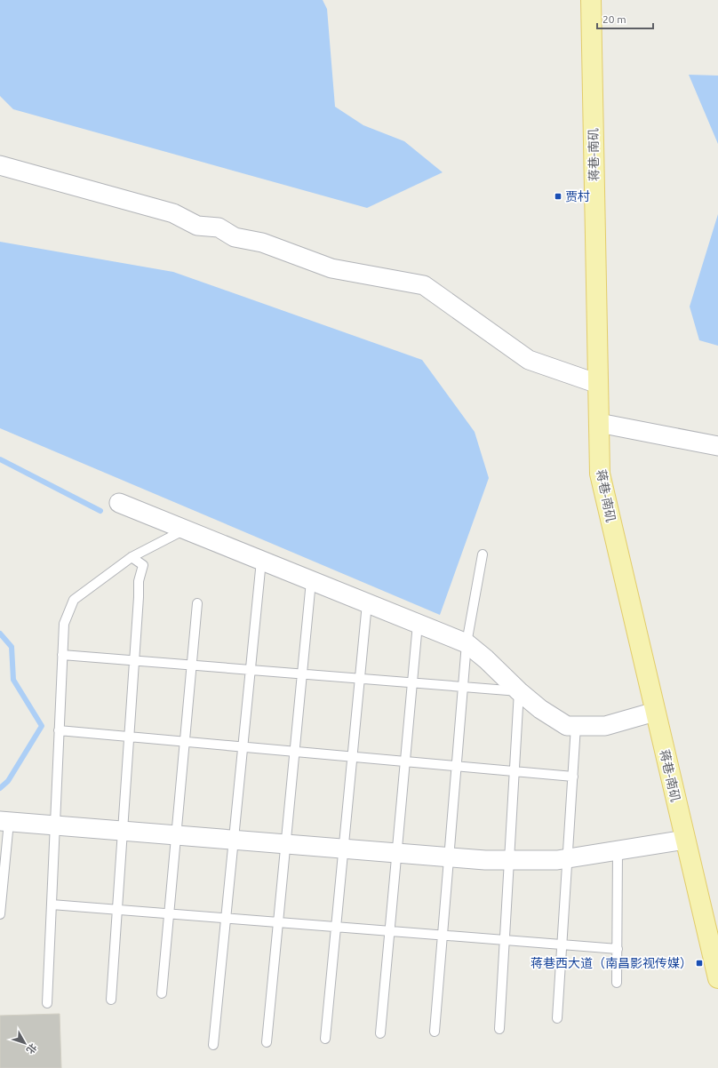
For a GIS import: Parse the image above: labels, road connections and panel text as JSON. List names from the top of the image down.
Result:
{
  "streets": {
    "main road": ["蒋巷-南矶"]
  },
  "places": {
    "transit": ["贾村", "蒋巷西大道（南昌影视传媒）"]
  },
  "scale_bar": "20 m",
  "north": "bottom right"
}
